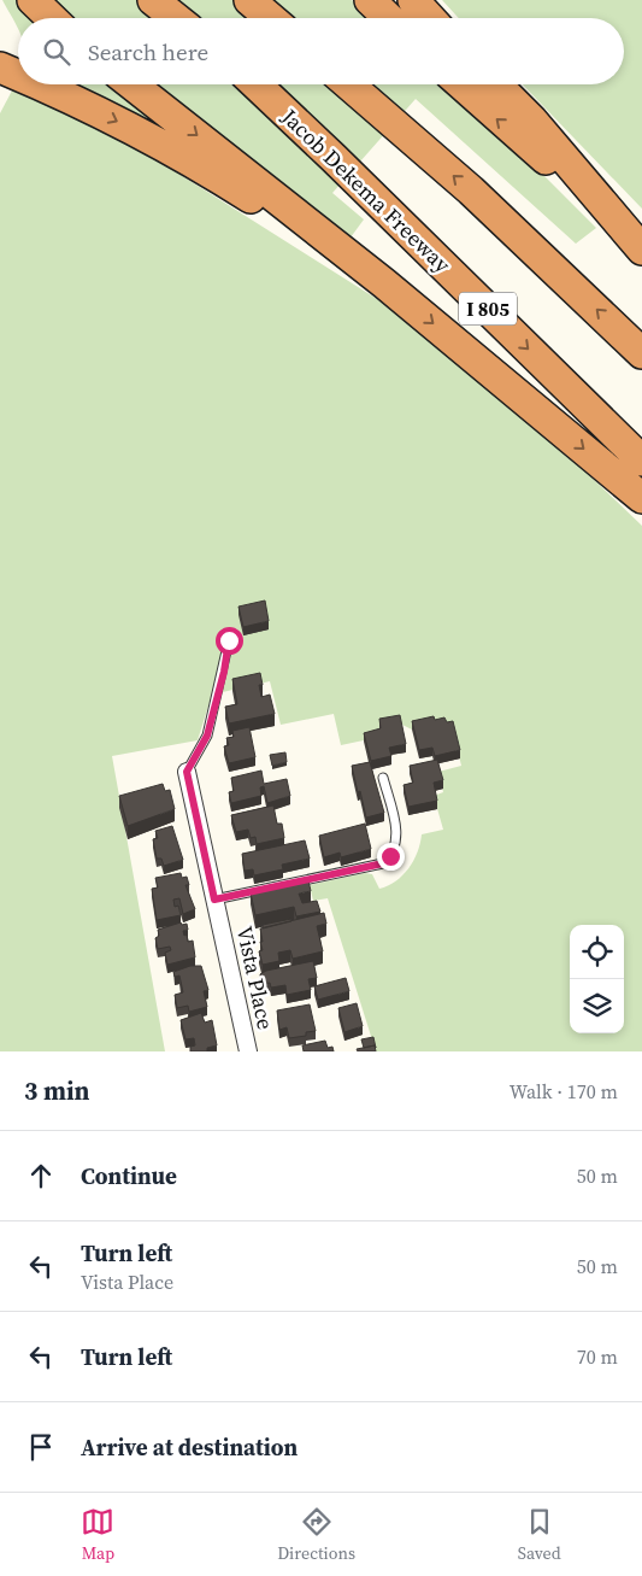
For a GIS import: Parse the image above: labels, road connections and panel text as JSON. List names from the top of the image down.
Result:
{
  "streets": {
    "highway": ["Jacob Dekema Freeway", "I 805"],
    "street": ["Vista Place"]
  },
  "page": {
    "search": "Search here",
    "heading": ["3 min", "Walk · 170 m"],
    "list": [
      ["Continue", "50 m"],
      ["Turn left", "Vista Place", "50 m"],
      ["Turn left", "70 m"],
      "Arrive at destination"
    ],
    "nav": ["Map", "Directions", "Saved"]
  }
}
